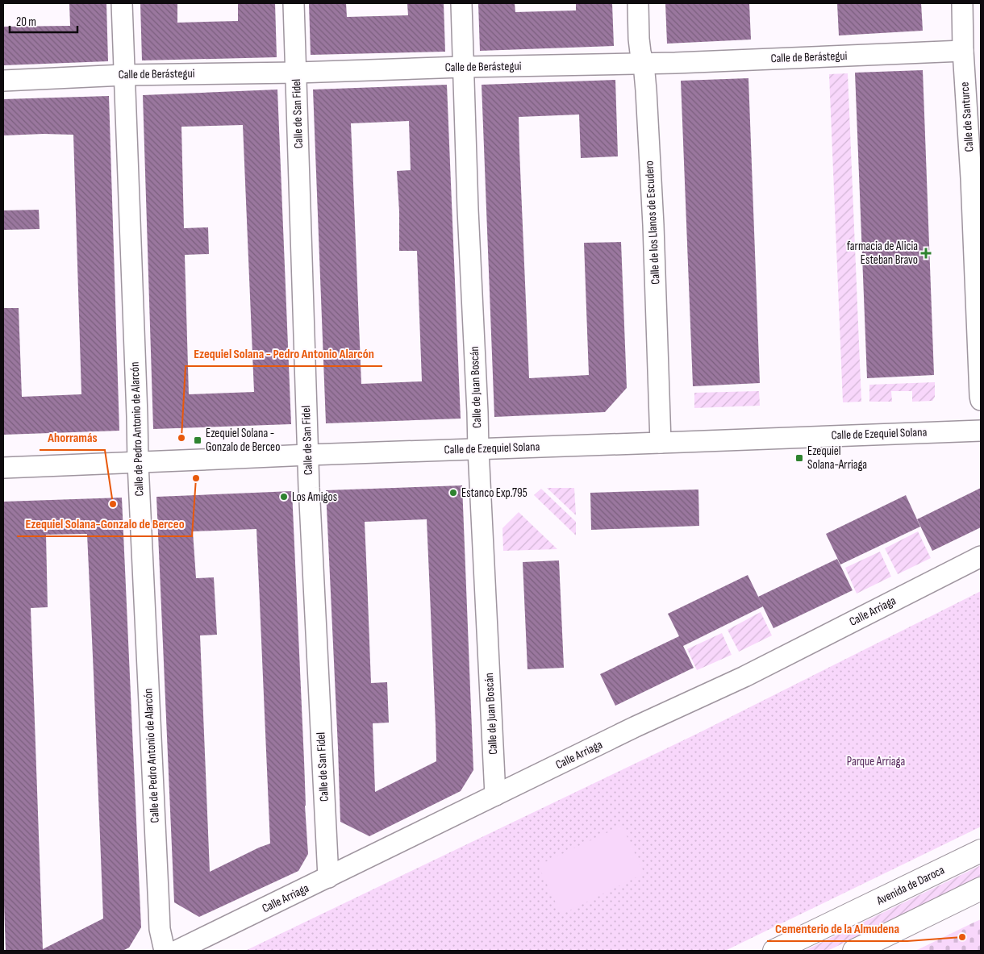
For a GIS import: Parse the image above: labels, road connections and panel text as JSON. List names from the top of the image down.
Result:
{
  "streets": {
    "main road": ["Avenida de Daroca"],
    "street": [
      "Calle de Berástegui",
      "Calle de San Fidel",
      "Calle de Santurce",
      "Calle de los Llanos de Escudero",
      "Calle de Juan Boscán",
      "Calle de Pedro Antonio de Alarcón",
      "Calle de Ezequiel Solana",
      "Calle Arriaga"
    ]
  },
  "crossings": [
    ["Calle de Berástegui", "Calle de San Fidel"],
    ["Calle de Berástegui", "Calle de Santurce"],
    ["Calle de Berástegui", "Calle de los Llanos de Escudero"],
    ["Calle de Berástegui", "Calle de Juan Boscán"],
    ["Calle de Berástegui", "Calle de Pedro Antonio de Alarcón"],
    ["Calle de San Fidel", "Calle de Ezequiel Solana"],
    ["Calle de San Fidel", "Calle Arriaga"],
    ["Calle de los Llanos de Escudero", "Calle de Ezequiel Solana"],
    ["Calle de Juan Boscán", "Calle de Ezequiel Solana"],
    ["Calle de Juan Boscán", "Calle Arriaga"],
    ["Calle de Pedro Antonio de Alarcón", "Calle de Ezequiel Solana"]
  ],
  "parks": ["Parque Arriaga"],
  "places": {
    "health": ["farmacia de Alicia Esteban Bravo"],
    "other": [
      "Ezequiel Solana - Pedro Antonio Alarcón",
      "Ezequiel Solana-Gonzalo de Berceo",
      "Estanco Exp.795",
      "Los Amigos",
      "Ahorramás",
      "Cementerio de la Almudena"
    ],
    "transit": ["Ezequiel Solana - Gonzalo de Berceo", "Ezequiel Solana-Arriaga"]
  },
  "scale_bar": "20 m"
}
